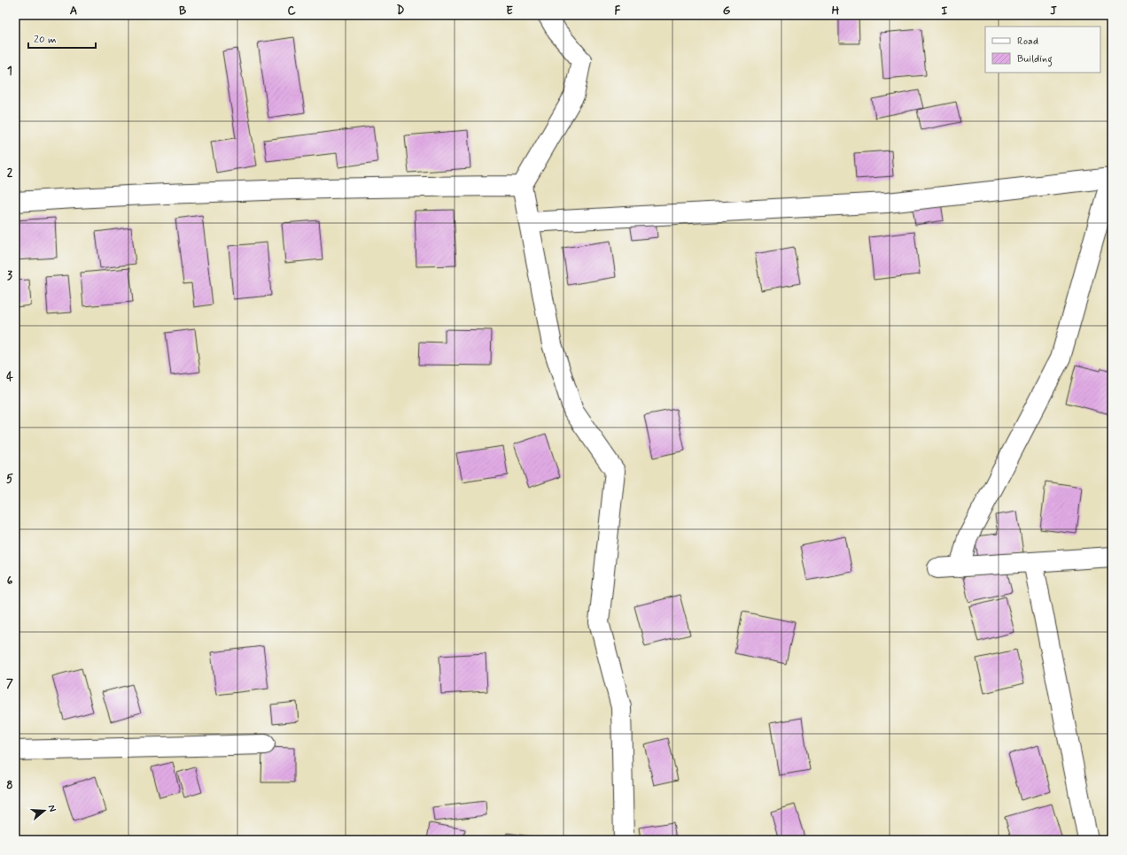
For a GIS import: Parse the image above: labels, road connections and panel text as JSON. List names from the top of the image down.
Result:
{
  "legend": ["Road", "Building"],
  "scale_bar": "20 m",
  "north": "right",
  "grid": {
    "columns": [
      "A",
      "B",
      "C",
      "D",
      "E",
      "F",
      "G",
      "H",
      "I",
      "J"
    ],
    "rows": [
      "1",
      "2",
      "3",
      "4",
      "5",
      "6",
      "7",
      "8"
    ]
  }
}
